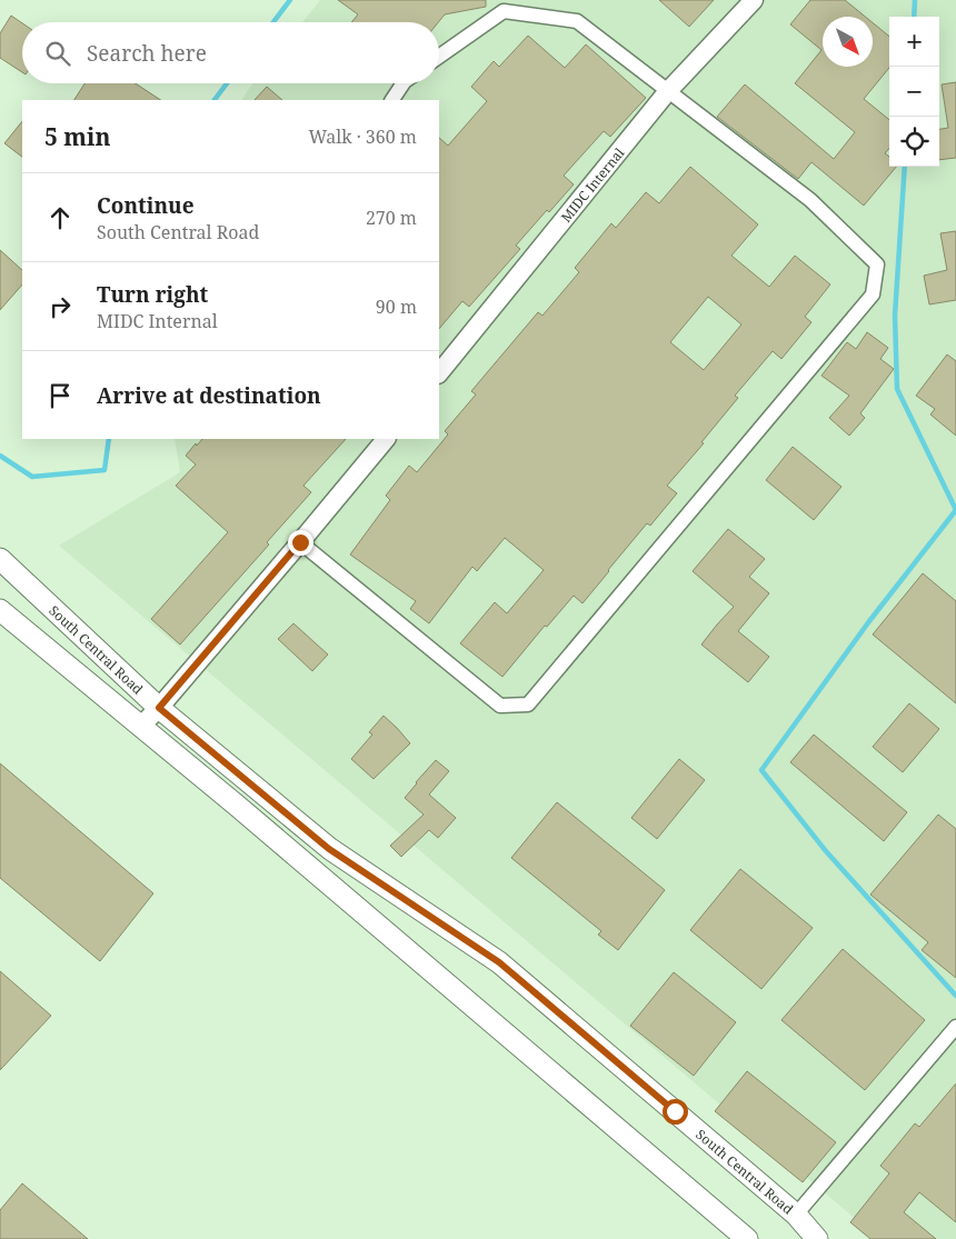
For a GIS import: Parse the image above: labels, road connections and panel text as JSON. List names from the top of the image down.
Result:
{
  "streets": {
    "main road": ["South Central Road"],
    "street": ["MIDC Internal"]
  },
  "north": "bottom right",
  "page": {
    "map_buttons": ["+", "−"],
    "search": "Search here",
    "heading": ["5 min", "Walk · 360 m"],
    "list": [
      ["Continue", "South Central Road", "270 m"],
      ["Turn right", "MIDC Internal", "90 m"],
      "Arrive at destination"
    ]
  }
}
